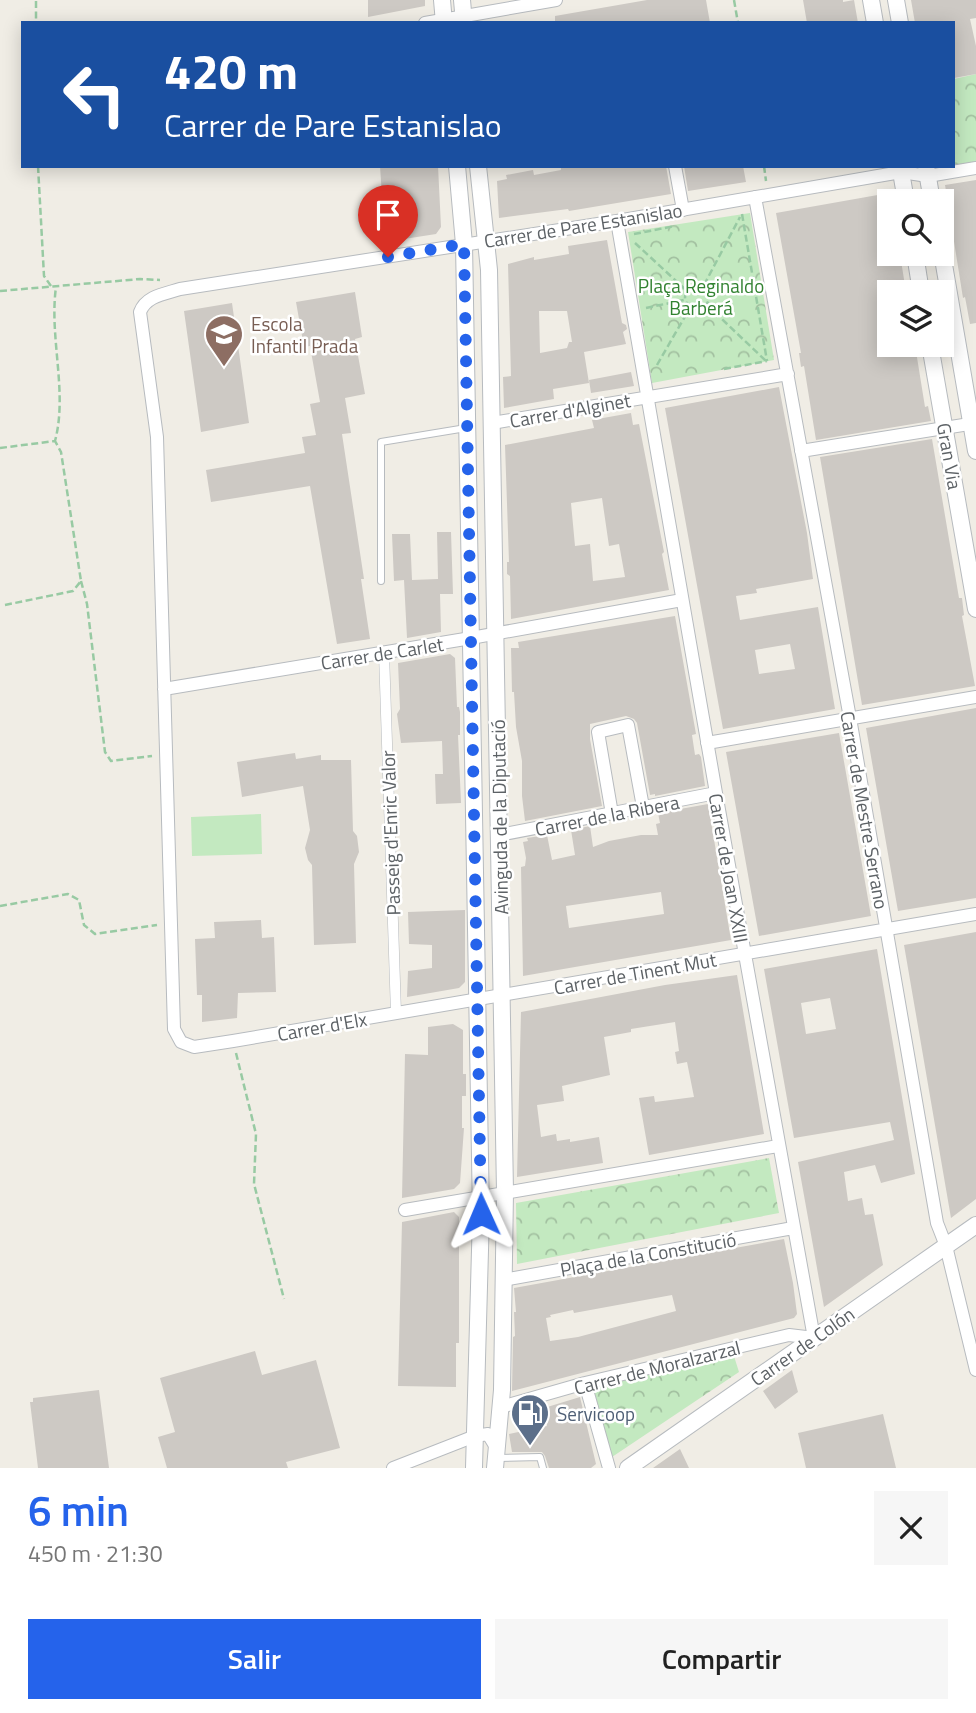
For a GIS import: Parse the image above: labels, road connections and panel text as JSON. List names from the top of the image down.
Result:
{
  "streets": {
    "street": [
      "Carrer de Pare Estanislao",
      "Carrer d'Alginet",
      "Gran Via",
      "Carrer de Carlet",
      "Carrer de Mestre Serrano",
      "Carrer de la Ribera",
      "Avinguda de la Diputació",
      "Passeig d'Enric Valor",
      "Carrer de Joan XXIII",
      "Carrer de Tinent Mut",
      "Carrer d'Elx",
      "Plaça de la Constitució",
      "Carrer de Colón",
      "Carrer de Moralzarzal"
    ]
  },
  "crossings": [
    ["Carrer de Pare Estanislao", "Carrer de Carlet"],
    ["Carrer de Pare Estanislao", "Avinguda de la Diputació"],
    ["Carrer d'Alginet", "Avinguda de la Diputació"],
    ["Carrer d'Alginet", "Carrer de Joan XXIII"],
    ["Carrer de Carlet", "Avinguda de la Diputació"],
    ["Carrer de Carlet", "Passeig d'Enric Valor"],
    ["Carrer de Carlet", "Carrer de Joan XXIII"],
    ["Carrer de Mestre Serrano", "Carrer de Tinent Mut"],
    ["Carrer de Mestre Serrano", "Carrer de Colón"],
    ["Carrer de la Ribera", "Avinguda de la Diputació"],
    ["Carrer de la Ribera", "Carrer de Joan XXIII"],
    ["Avinguda de la Diputació", "Carrer de Tinent Mut"],
    ["Avinguda de la Diputació", "Carrer d'Elx"],
    ["Avinguda de la Diputació", "Plaça de la Constitució"],
    ["Avinguda de la Diputació", "Carrer de Moralzarzal"],
    ["Passeig d'Enric Valor", "Carrer d'Elx"],
    ["Carrer de Joan XXIII", "Carrer de Tinent Mut"],
    ["Carrer de Joan XXIII", "Plaça de la Constitució"],
    ["Carrer de Joan XXIII", "Carrer de Colón"],
    ["Carrer de Joan XXIII", "Carrer de Moralzarzal"],
    ["Carrer de Tinent Mut", "Carrer d'Elx"],
    ["Carrer de Colón", "Carrer de Moralzarzal"]
  ],
  "parks": ["Plaça Reginaldo Barberá"],
  "places": {
    "school or university": ["Escola Infantil Prada"],
    "fuel station": ["Servicoop"]
  },
  "page": {
    "turn": ["420 m", "Carrer de Pare Estanislao"],
    "heading": ["6 min", "450 m · 21:30"],
    "buttons": ["Salir", "Compartir"]
  }
}
